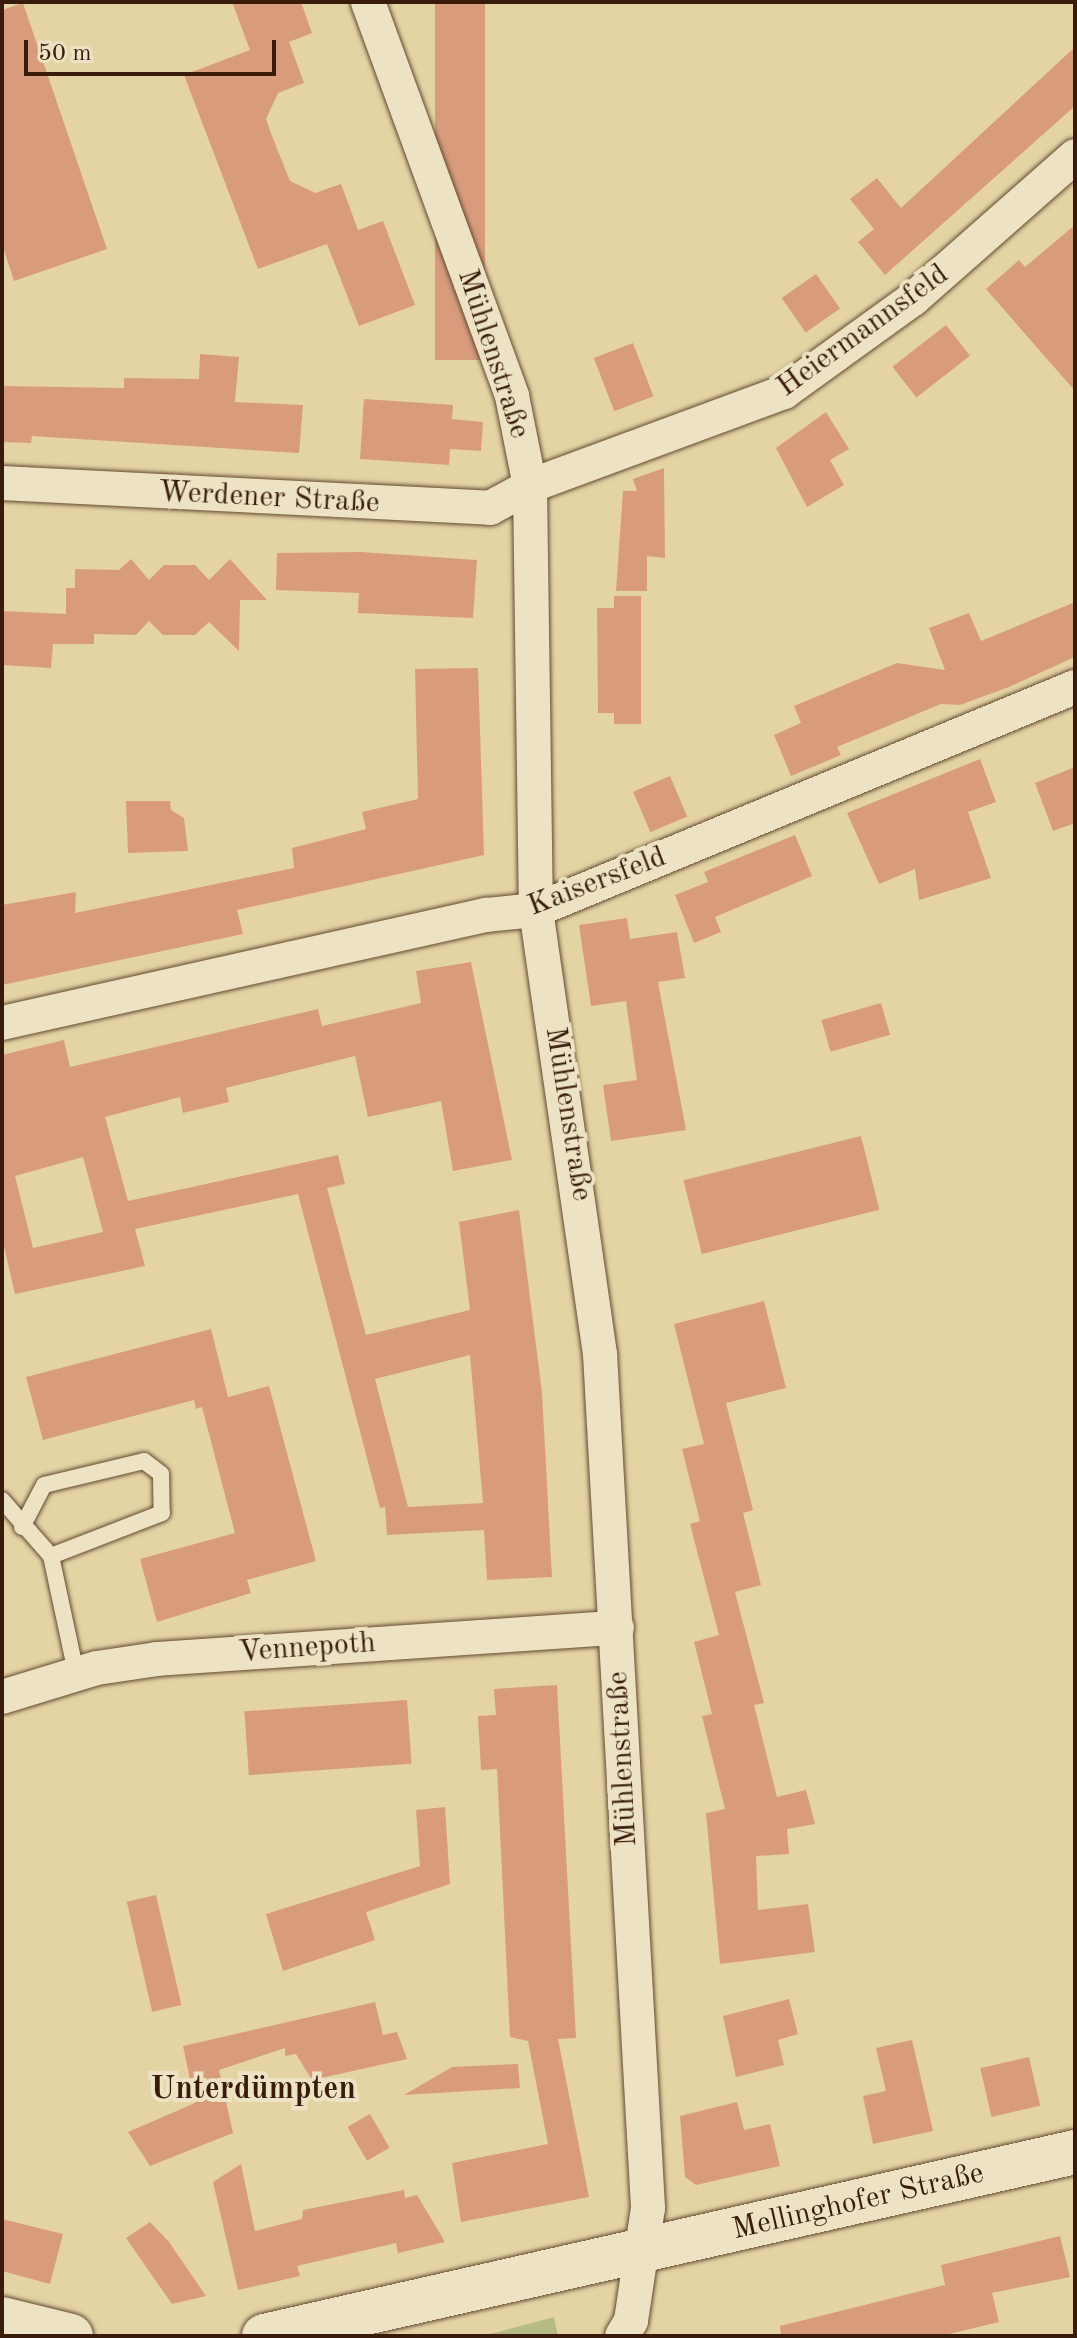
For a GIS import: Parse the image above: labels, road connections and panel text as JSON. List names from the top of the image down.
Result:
{
  "streets": {
    "main road": ["Mellinghofer Straße"],
    "street": [
      "Heiermannsfeld",
      "Mühlenstraße",
      "Werdener Straße",
      "Kaisersfeld",
      "Vennepoth"
    ]
  },
  "crossings": [
    ["Heiermannsfeld", "Mühlenstraße"],
    ["Heiermannsfeld", "Werdener Straße"],
    ["Mühlenstraße", "Werdener Straße"],
    ["Mühlenstraße", "Kaisersfeld"],
    ["Mühlenstraße", "Vennepoth"],
    ["Mühlenstraße", "Mellinghofer Straße"]
  ],
  "districts": ["Unterdümpten"],
  "scale_bar": "50 m"
}
